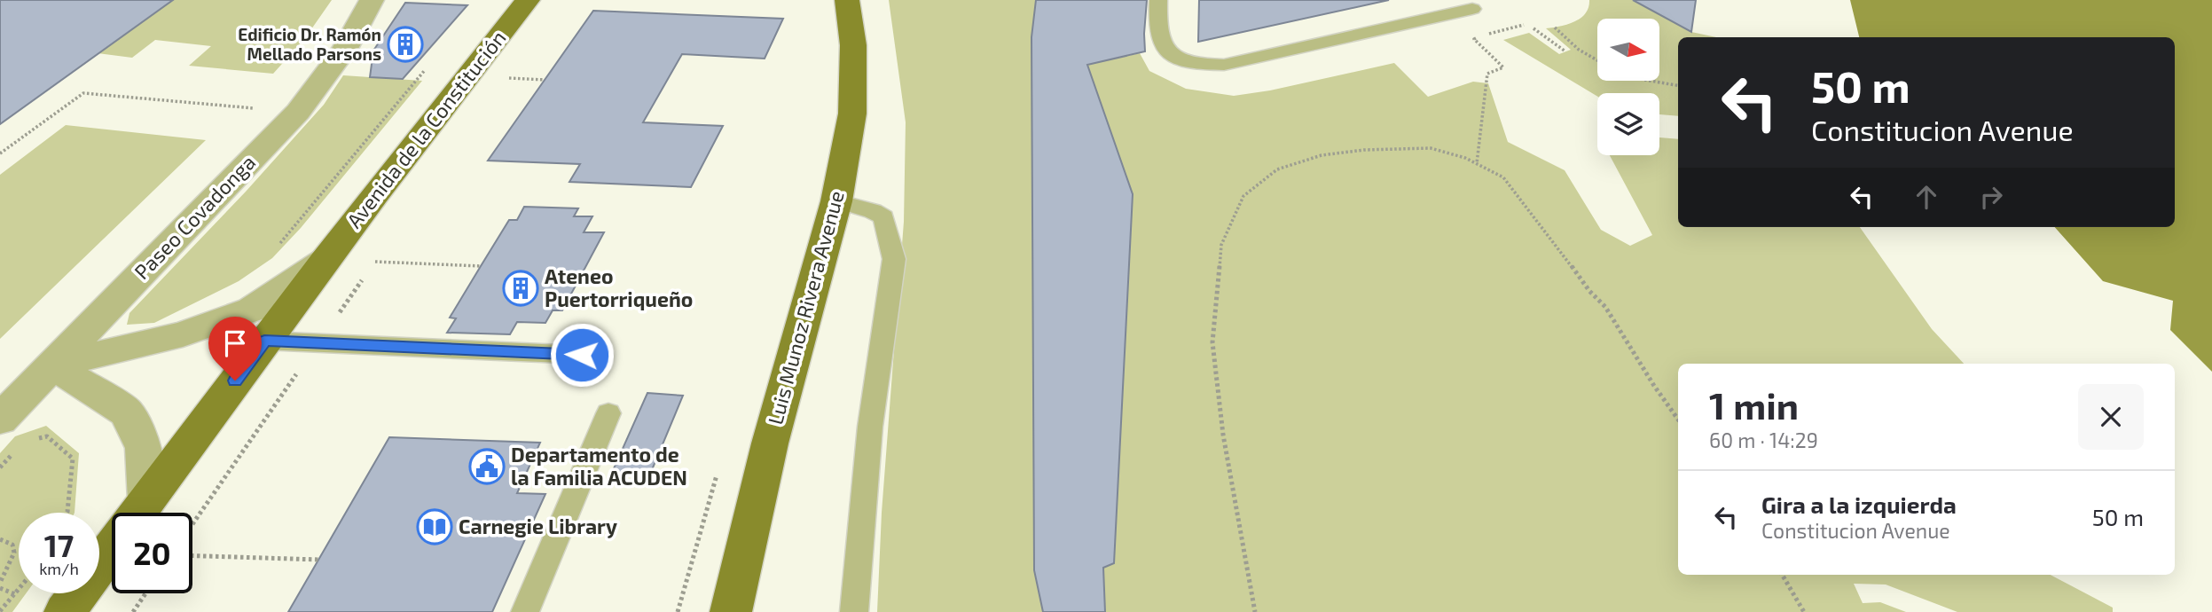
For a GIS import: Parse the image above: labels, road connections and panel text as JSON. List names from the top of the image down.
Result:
{
  "streets": {
    "main road": ["Avenida de la Constitución", "Luis Munoz Rivera Avenue"],
    "street": ["Paseo Covadonga"]
  },
  "places": {
    "building": ["Edificio Dr. Ramón Mellado Parsons", "Ateneo Puertorriqueño"],
    "public building": ["Departamento de la Familia ACUDEN"],
    "library": ["Carnegie Library"]
  },
  "north": "right",
  "page": {
    "turn": ["50 m", "Constitucion Avenue"],
    "heading": ["1 min", "60 m · 14:29"],
    "list": [
      {
        "name": "Gira a la izquierda",
        "note": "Constitucion Avenue",
        "value": "50 m"
      }
    ],
    "speed": "17 km/h",
    "limit": "20"
  }
}
